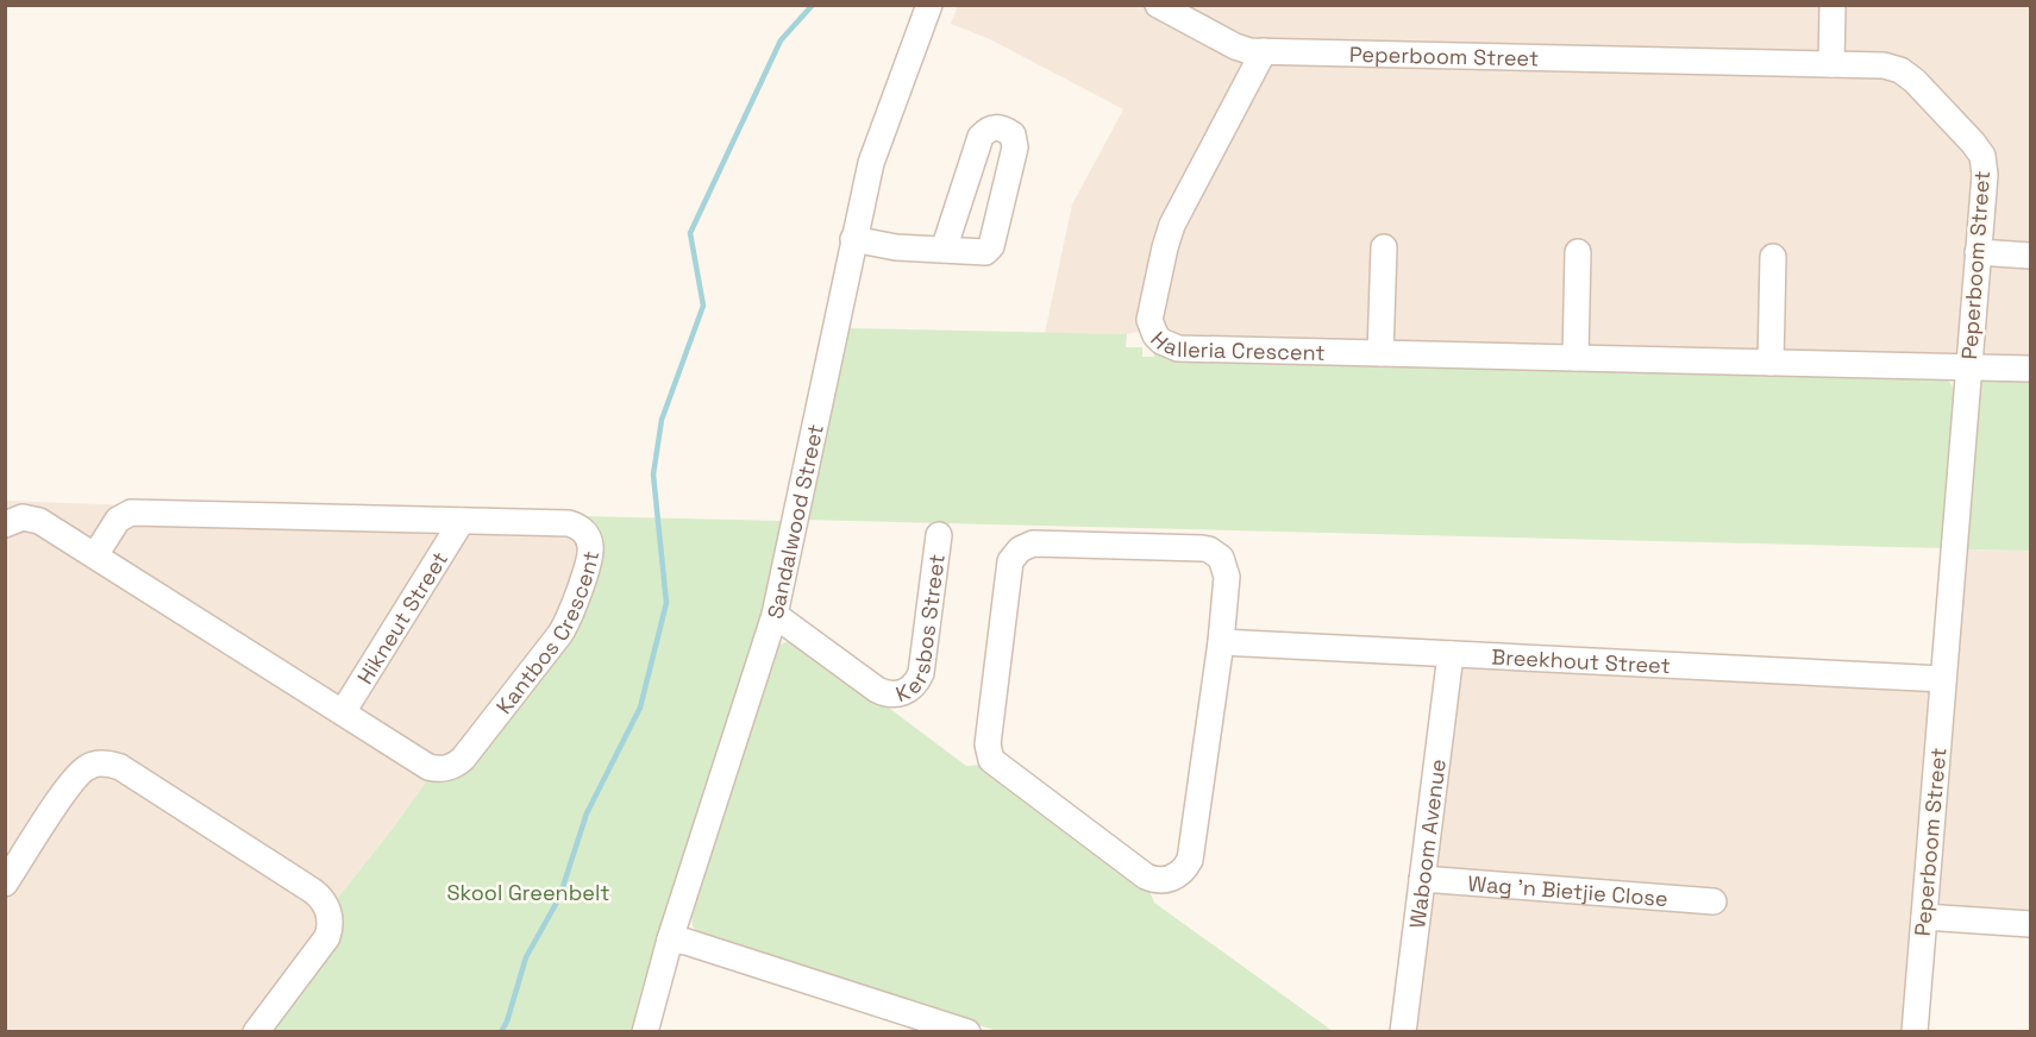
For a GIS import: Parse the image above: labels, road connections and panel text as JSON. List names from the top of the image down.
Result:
{
  "streets": {
    "street": [
      "Peperboom Street",
      "Halleria Crescent",
      "Sandalwood Street",
      "Hikneut Street",
      "Kersbos Street",
      "Kantbos Crescent",
      "Breekhout Street",
      "Waboom Avenue",
      "Wag 'n Bietjie Close"
    ]
  },
  "crossings": [
    ["Peperboom Street", "Halleria Crescent"],
    ["Peperboom Street", "Breekhout Street"],
    ["Sandalwood Street", "Kersbos Street"],
    ["Hikneut Street", "Kantbos Crescent"],
    ["Breekhout Street", "Waboom Avenue"],
    ["Waboom Avenue", "Wag 'n Bietjie Close"]
  ],
  "parks": ["Skool Greenbelt"]
}
